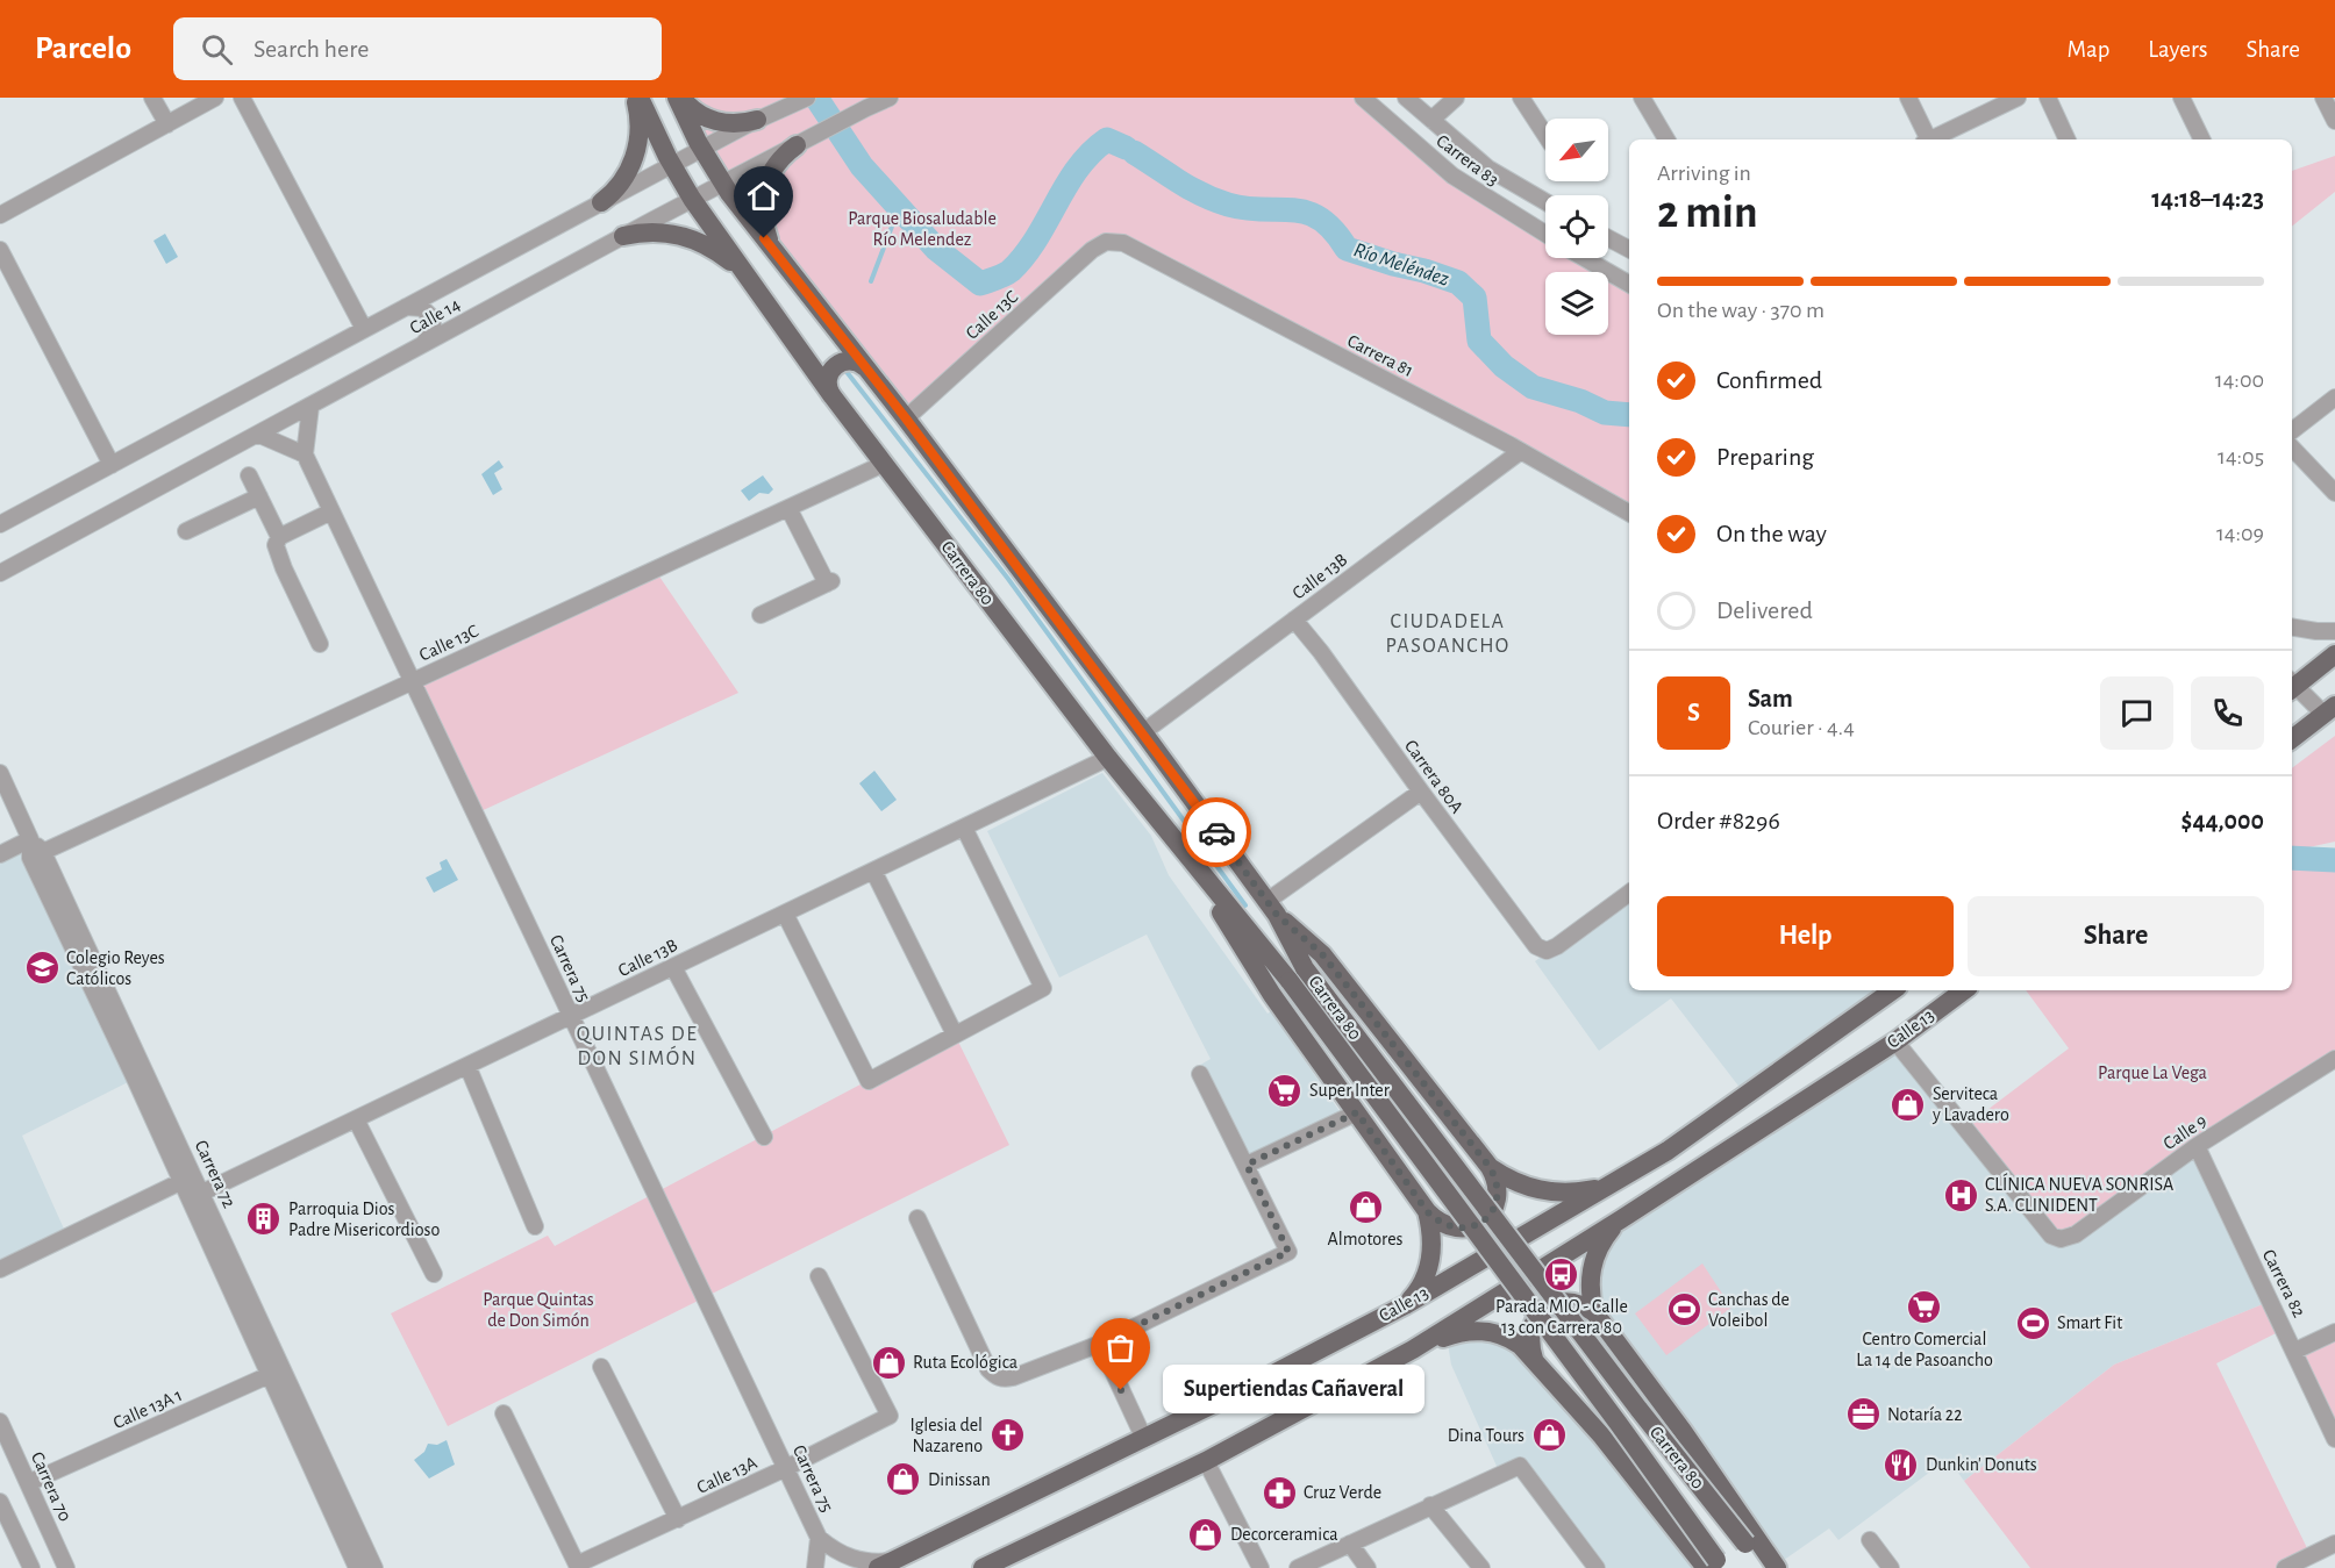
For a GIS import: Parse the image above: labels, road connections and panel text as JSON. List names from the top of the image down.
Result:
{
  "streets": {
    "main road": ["Carrera 80", "Calle 13"],
    "street": [
      "Carrera 83",
      "Calle 13C",
      "Calle 14",
      "Carrera 81",
      "Calle 13B",
      "Carrera 80A",
      "Carrera 75",
      "Calle 9",
      "Carrera 72",
      "Carrera 82",
      "Calle 13A 1",
      "Calle 13A",
      "Carrera 70"
    ]
  },
  "crossings": [
    ["Calle 13C", "Carrera 81"],
    ["Calle 13C", "Carrera 80"],
    ["Calle 13C", "Carrera 75"],
    ["Calle 13C", "Carrera 72"],
    ["Calle 14", "Carrera 80"],
    ["Carrera 81", "Calle 13B"],
    ["Carrera 80", "Calle 13B"],
    ["Carrera 80", "Calle 13"],
    ["Calle 13B", "Carrera 80A"],
    ["Calle 13B", "Carrera 75"],
    ["Calle 13B", "Carrera 72"],
    ["Carrera 75", "Calle 13"],
    ["Carrera 75", "Calle 13A"],
    ["Calle 13", "Calle 9"],
    ["Calle 9", "Carrera 82"],
    ["Carrera 72", "Calle 13A 1"],
    ["Calle 13A 1", "Carrera 70"]
  ],
  "districts": ["CIUDADELA PASOANCHO", "QUINTAS DE DON SIMÓN"],
  "water": ["Río Meléndez"],
  "parks": ["Parque Biosaludable Río Melendez", "Parque La Vega", "Parque Quintas de Don Simón"],
  "places": {
    "school or university": ["Colegio Reyes Católicos"],
    "supermarket": ["Super Inter", "Centro Comercial La 14 de Pasoancho"],
    "shop": [
      "Serviteca y Lavadero",
      "Almotores",
      "Ruta Ecológica",
      "Dina Tours",
      "Dinissan",
      "Decorceramica"
    ],
    "hospital": ["CLÍNICA NUEVA SONRISA S.A. CLINIDENT"],
    "building": ["Parroquia Dios Padre Misericordioso"],
    "bus stop": ["Parada MIO - Calle 13 con Carrera 80"],
    "sports": ["Canchas de Voleibol", "Smart Fit"],
    "other": ["Supertiendas Cañaveral"],
    "office": ["Notaría 22"],
    "church": ["Iglesia del Nazareno"],
    "restaurant": ["Dunkin' Donuts"],
    "pharmacy": ["Cruz Verde"]
  },
  "north": "bottom left",
  "page": {
    "header": "Parcelo",
    "search": "Search here",
    "nav": ["Map", "Layers", "Share"],
    "heading": ["2 min", "Arriving in", "14:18–14:23"],
    "panel": [
      "Sam",
      "Courier · 4.4",
      "Order #8296",
      "$44,000"
    ],
    "bar": "On the way · 370 m",
    "list": [
      ["Confirmed", "14:00"],
      ["Preparing", "14:05"],
      ["On the way", "14:09"],
      "Delivered"
    ],
    "round": "S",
    "buttons": ["Help", "Share"],
    "bubble": "Supertiendas Cañaveral"
  }
}
